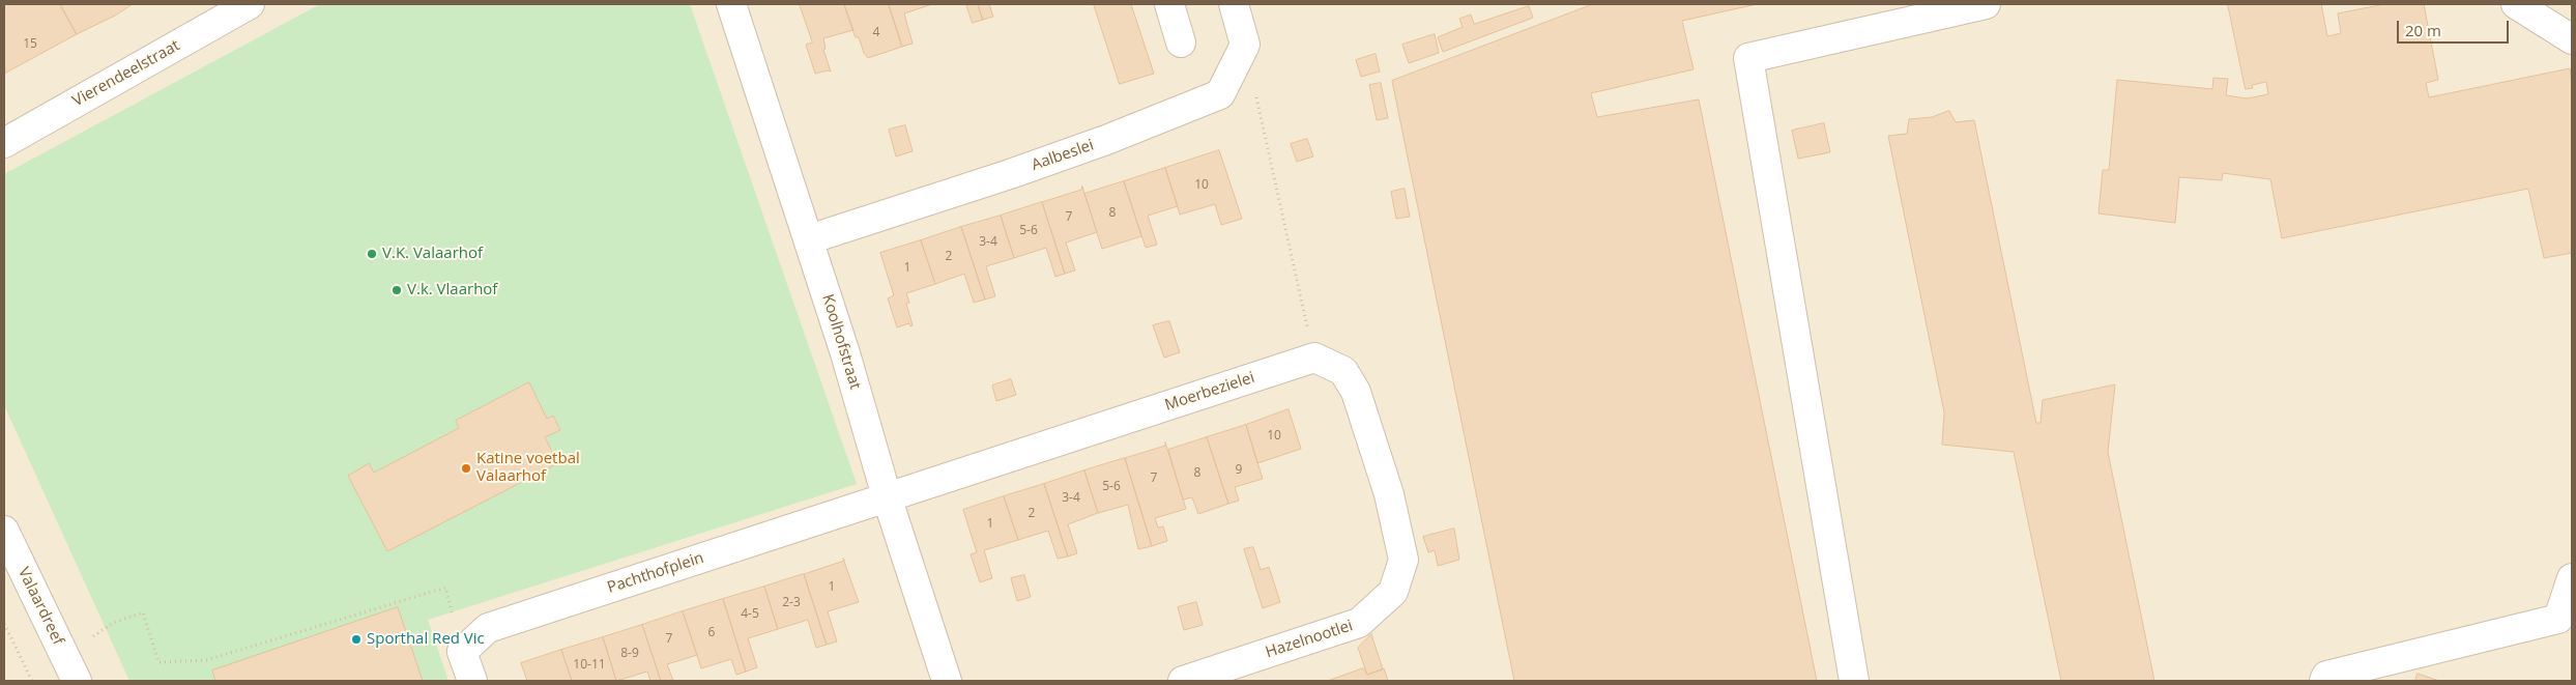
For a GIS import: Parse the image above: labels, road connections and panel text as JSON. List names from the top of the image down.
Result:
{
  "streets": {
    "street": [
      "Vierendeelstraat",
      "Aalbeslei",
      "Koolhofstraat",
      "Moerbezielei",
      "Pachthofplein",
      "Valaardreef",
      "Hazelnootlei"
    ]
  },
  "crossings": [
    ["Aalbeslei", "Koolhofstraat"],
    ["Koolhofstraat", "Moerbezielei"],
    ["Koolhofstraat", "Pachthofplein"],
    ["Moerbezielei", "Pachthofplein"],
    ["Moerbezielei", "Hazelnootlei"]
  ],
  "places": [
    "V.K. Valaarhof",
    "V.k. Vlaarhof",
    "Katine voetbal Valaarhof",
    "Sporthal Red Vic"
  ],
  "house_numbers": [
    "4",
    "15",
    "10",
    "8",
    "7",
    "5-6",
    "3-4",
    "2",
    "1",
    "10",
    "9",
    "8",
    "7",
    "5-6",
    "3-4",
    "2",
    "1",
    "1",
    "2-3",
    "4-5",
    "6",
    "7",
    "8-9",
    "10-11"
  ],
  "scale_bar": "20 m"
}
